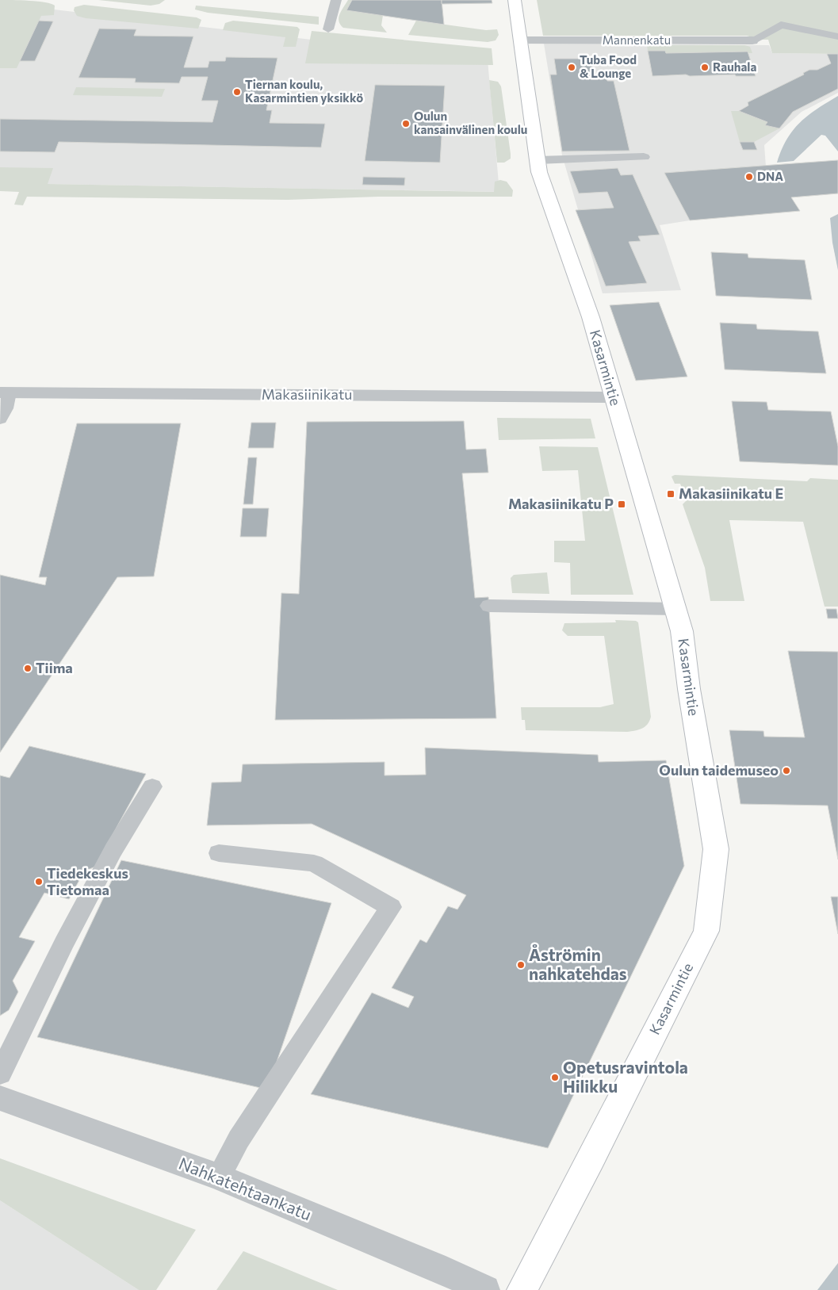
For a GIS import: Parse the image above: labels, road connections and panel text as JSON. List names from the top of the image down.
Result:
{
  "streets": {
    "street": [
      "Mannenkatu",
      "Kasarmintie",
      "Makasiinikatu",
      "Nahkatehtaankatu"
    ]
  },
  "crossings": [
    ["Mannenkatu", "Kasarmintie"],
    ["Kasarmintie", "Makasiinikatu"]
  ],
  "places": {
    "other": [
      "Tuba Food & Lounge",
      "Rauhala",
      "Tiernan koulu, Kasarmintien yksikkö",
      "Oulun kansainvälinen koulu",
      "DNA",
      "Tiima",
      "Oulun taidemuseo",
      "Tiedekeskus Tietomaa",
      "Åströmin nahkatehdas",
      "Opetusravintola Hilikku"
    ],
    "transit": ["Makasiinikatu E", "Makasiinikatu P"]
  }
}
